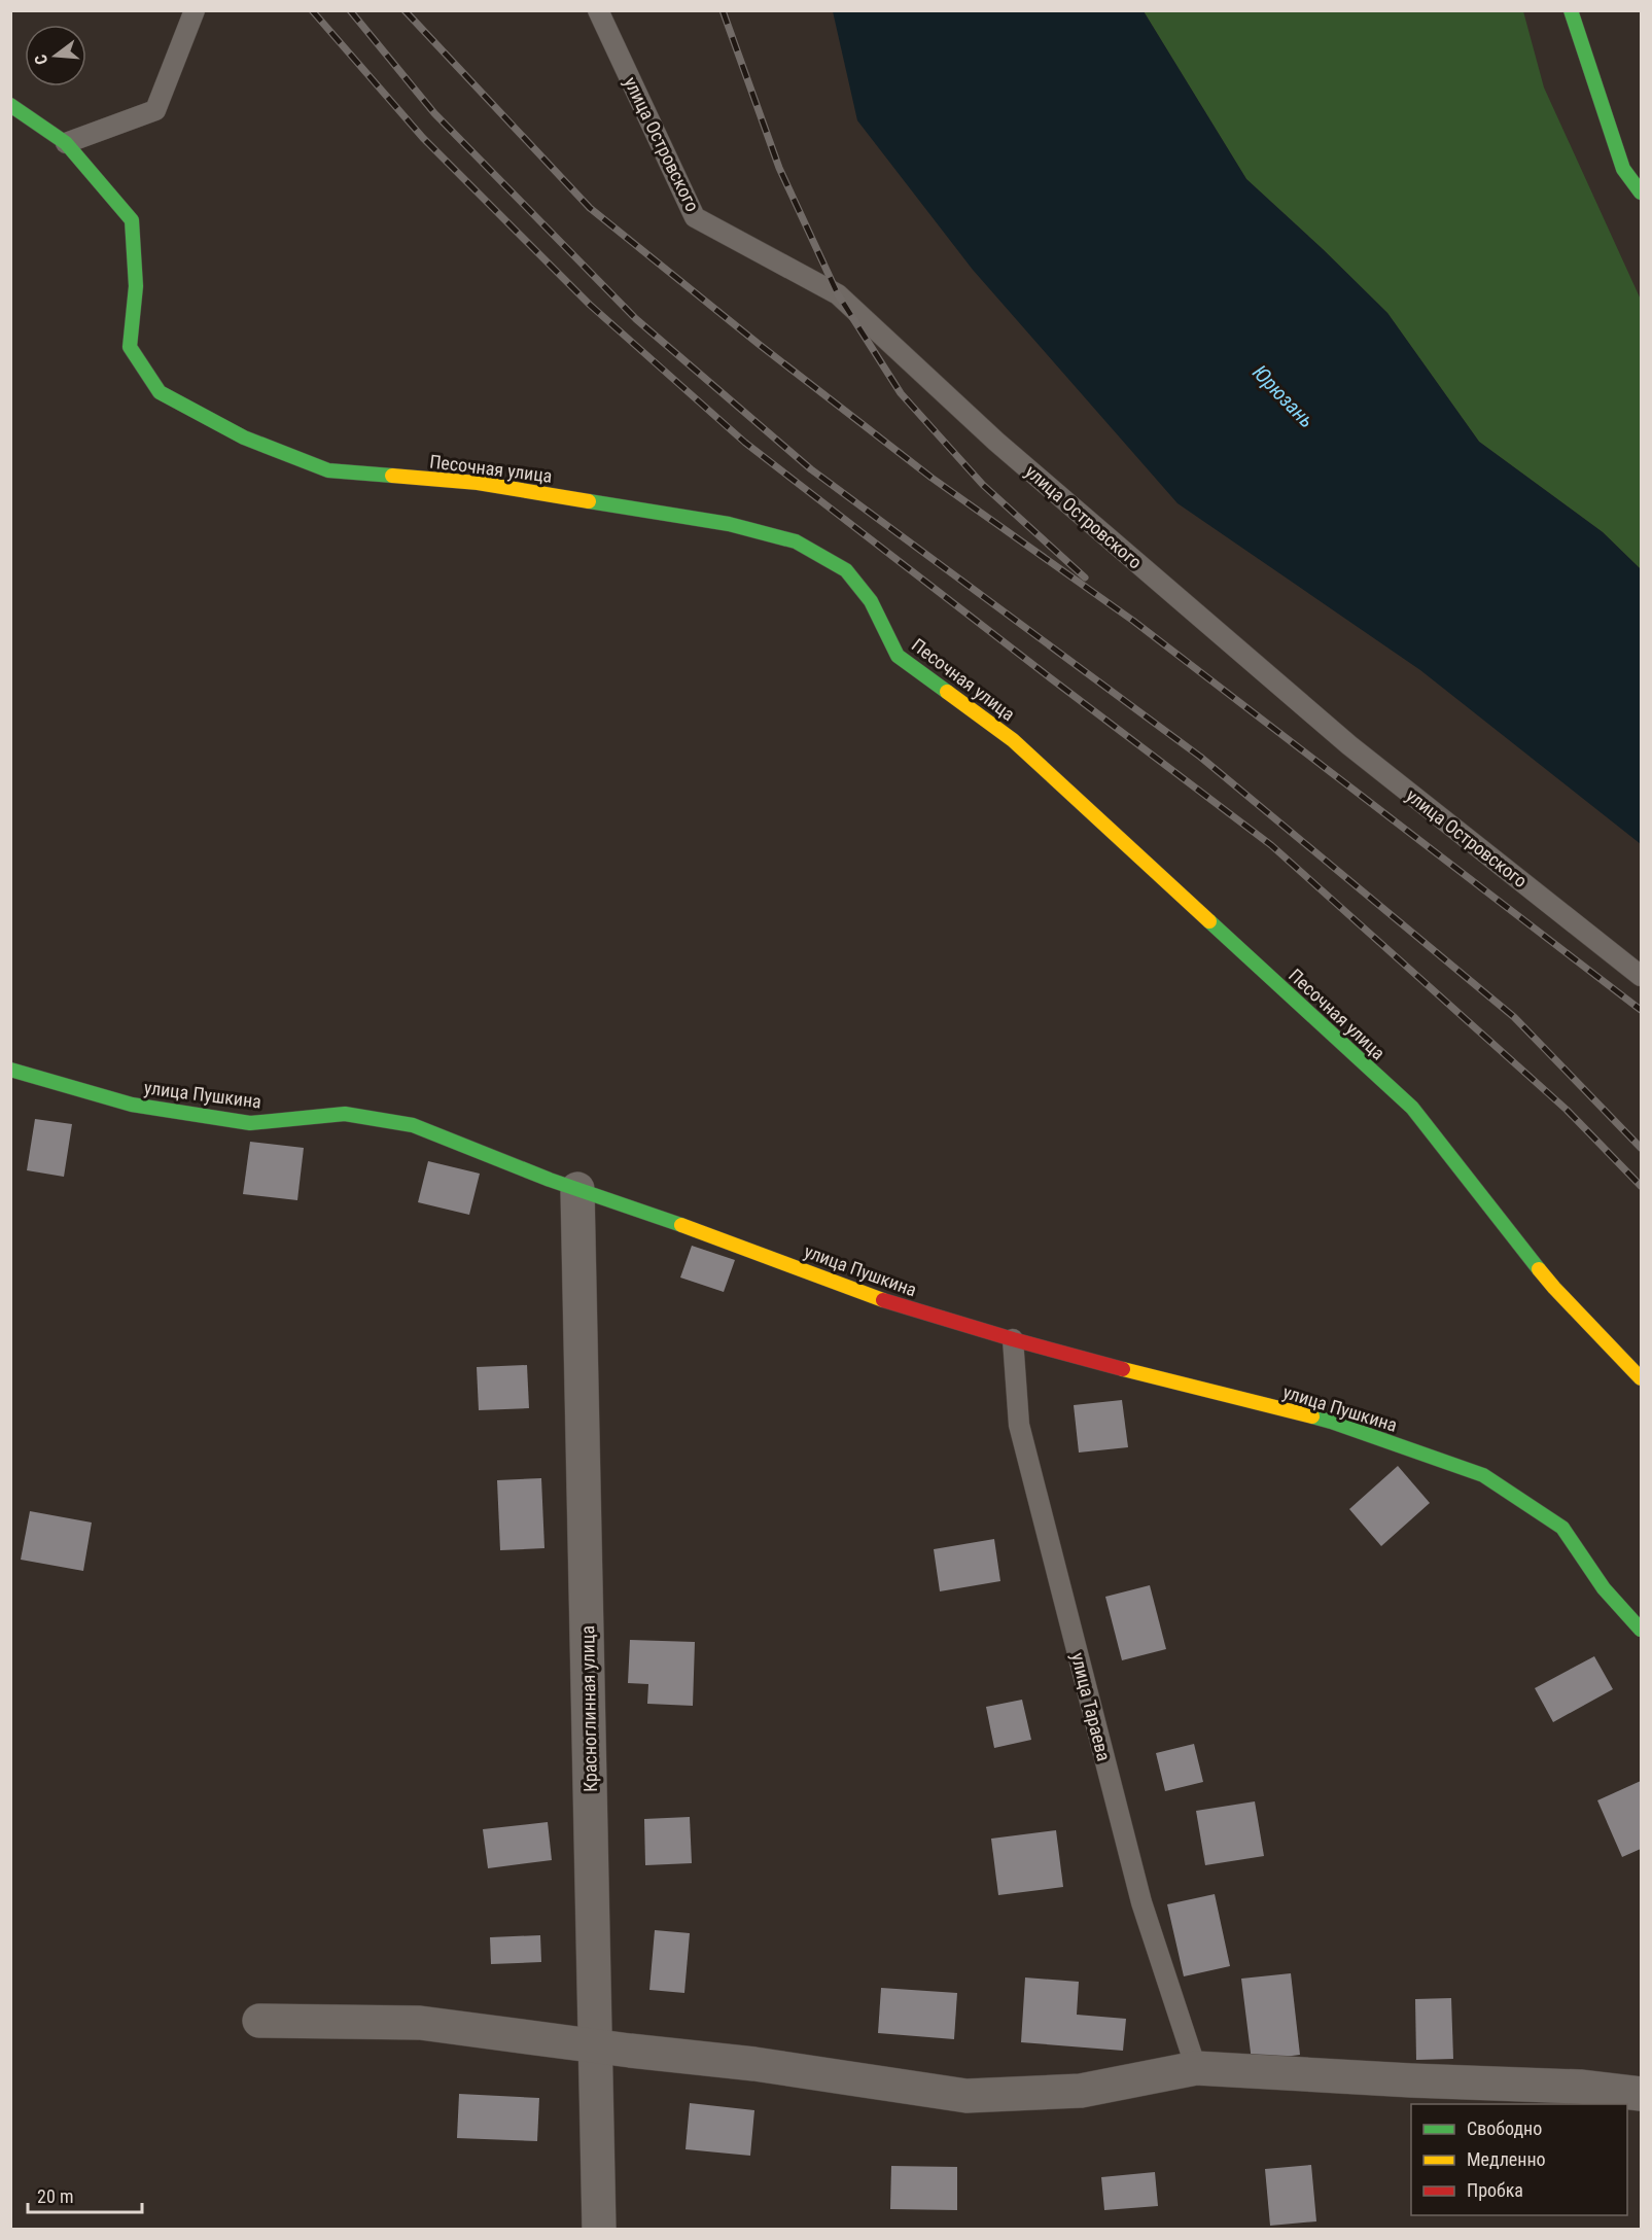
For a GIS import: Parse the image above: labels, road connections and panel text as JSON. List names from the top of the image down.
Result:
{
  "streets": {
    "street": ["Песочная улица", "улица Пушкина", "Красноглинная улица"],
    "lane": ["улица Островского", "улица Тараева"]
  },
  "crossings": [
    ["улица Пушкина", "улица Тараева"],
    ["улица Пушкина", "Красноглинная улица"]
  ],
  "water": ["Юрюзань"],
  "legend": ["Свободно", "Медленно", "Пробка"],
  "scale_bar": "20 m",
  "north": "left"
}
